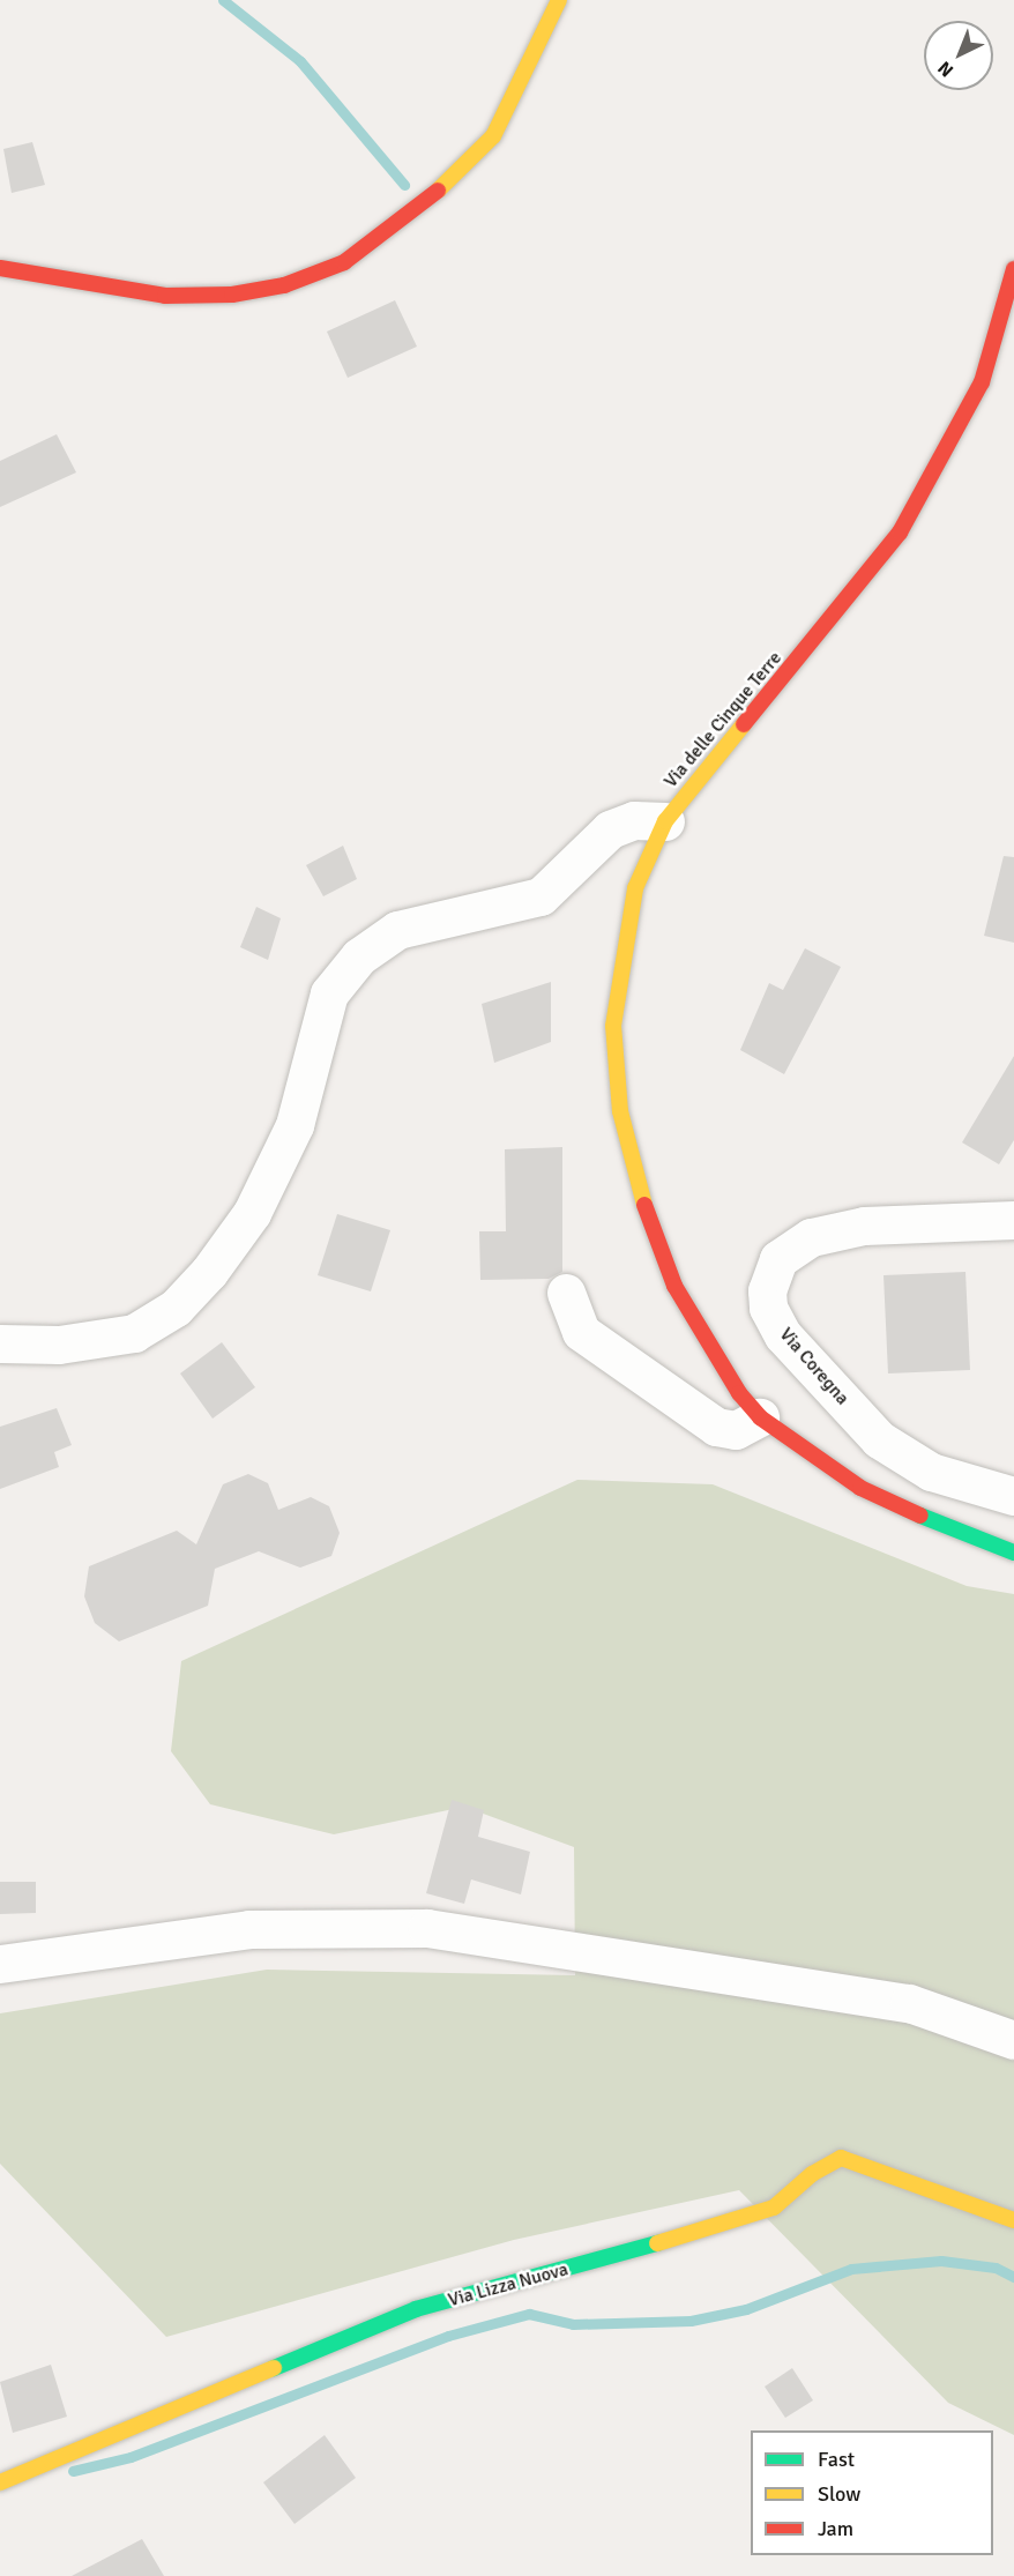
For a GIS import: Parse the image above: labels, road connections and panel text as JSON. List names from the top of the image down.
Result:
{
  "streets": {
    "main road": ["Via delle Cinque Terre", "Via Lizza Nuova"],
    "street": ["Via Coregna"]
  },
  "legend": ["Fast", "Slow", "Jam"],
  "north": "bottom left"
}
